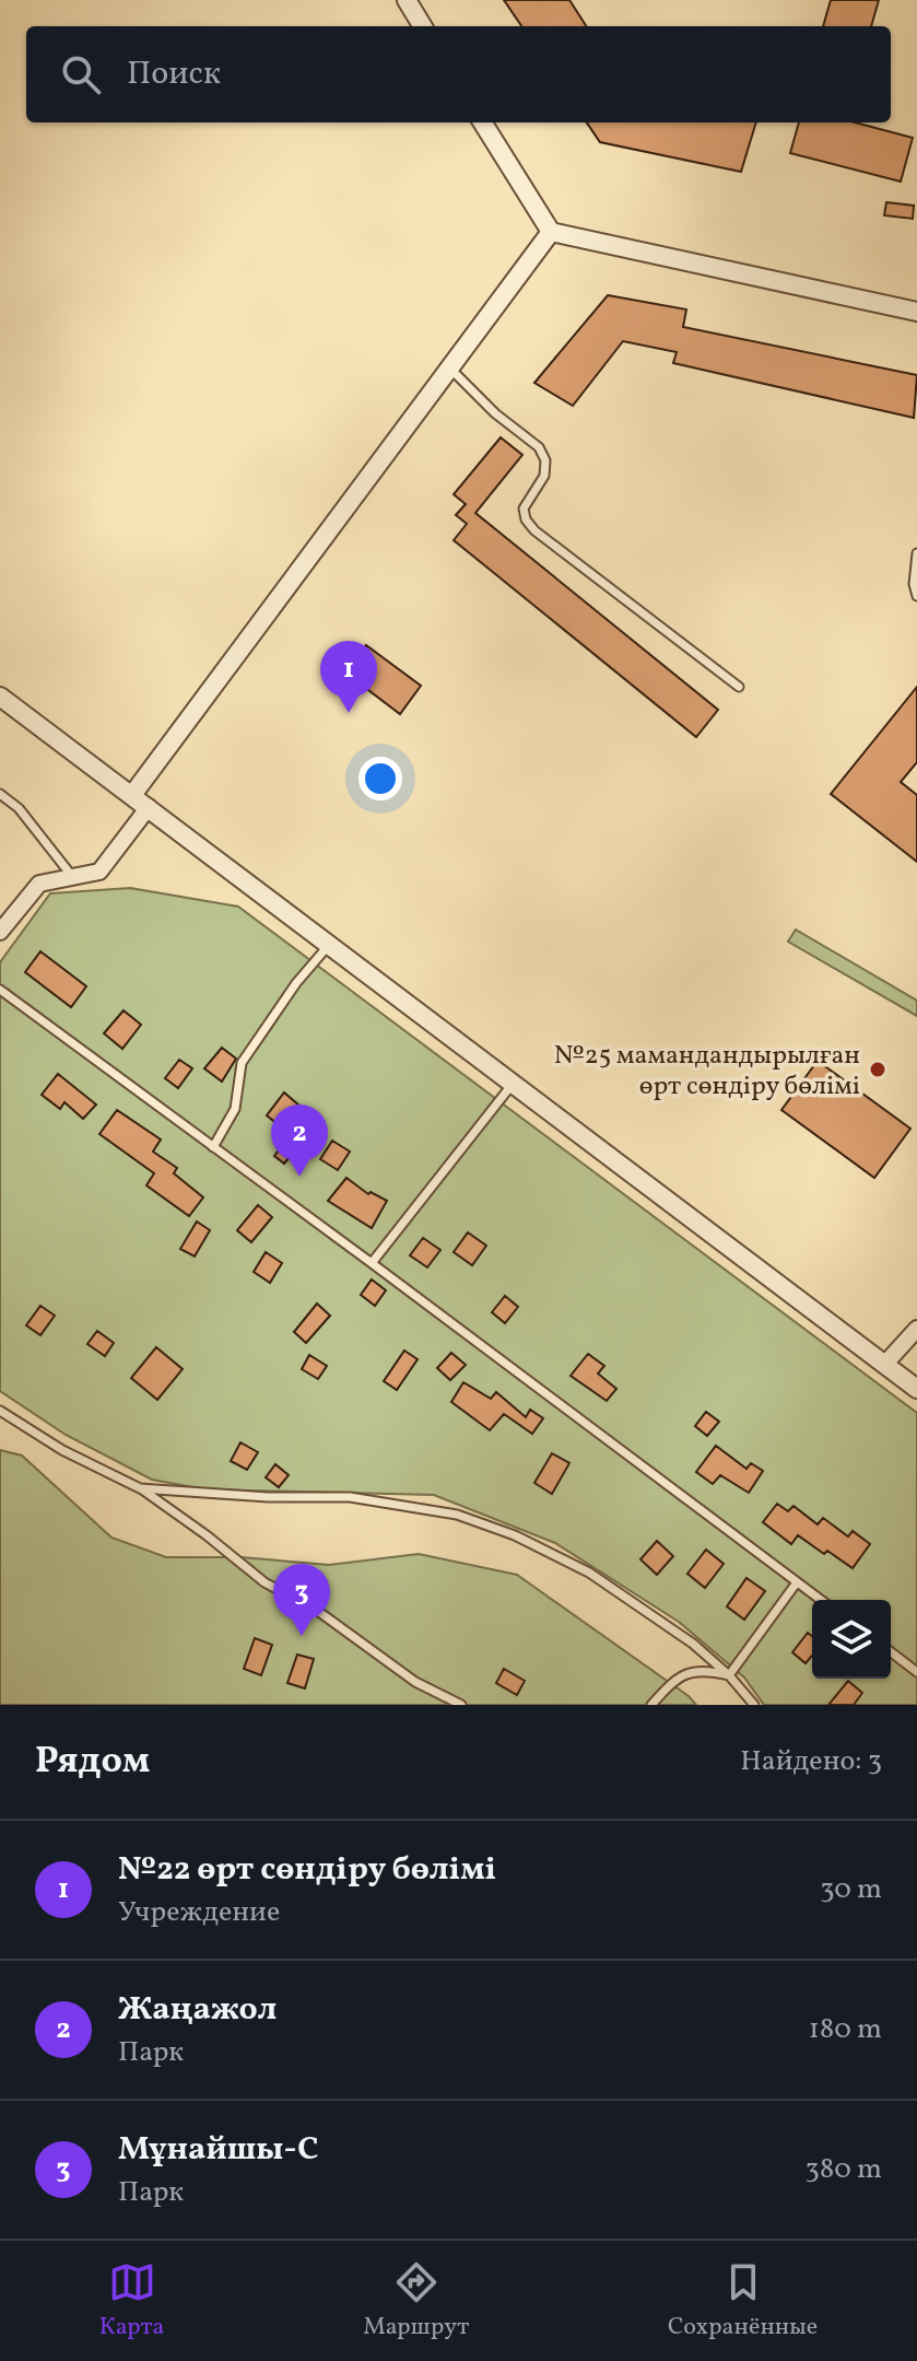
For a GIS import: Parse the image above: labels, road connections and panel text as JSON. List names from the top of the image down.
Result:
{
  "places": ["№25 мамандандырылған өрт сөндіру бөлімі"],
  "page": {
    "search": "Поиск",
    "pins": ["1", "2", "3"],
    "heading": ["Рядом", "Найдено: 3"],
    "list": [
      {
        "mark": "1",
        "name": "№22 өрт сөндіру бөлімі",
        "note": "Учреждение",
        "value": "30 m"
      },
      {
        "mark": "2",
        "name": "Жаңажол",
        "note": "Парк",
        "value": "180 m"
      },
      {
        "mark": "3",
        "name": "Мұнайшы-С",
        "note": "Парк",
        "value": "380 m"
      }
    ],
    "nav": ["Карта", "Маршрут", "Сохранённые"]
  }
}
